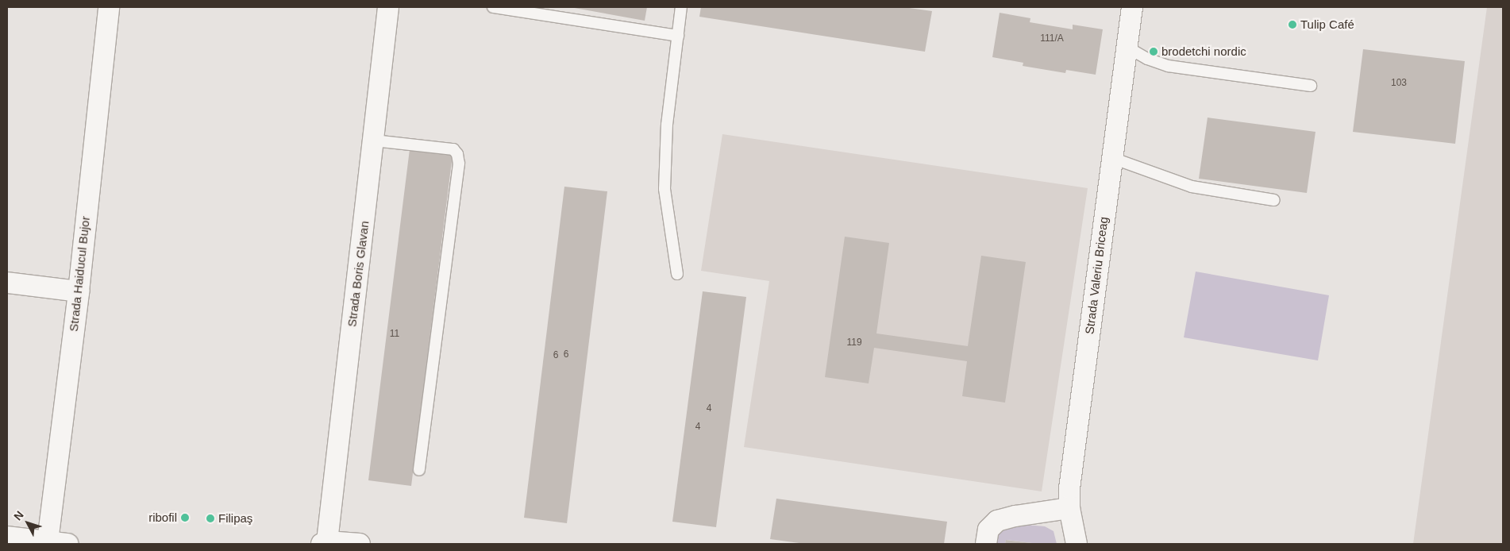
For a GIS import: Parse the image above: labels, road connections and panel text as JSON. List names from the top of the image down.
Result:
{
  "streets": {
    "street": ["Strada Haiducul Bujor", "Strada Boris Glavan", "Strada Valeriu Briceag"]
  },
  "places": [
    "Tulip Café",
    "brodetchi nordic",
    "ribofil",
    "Filipaş"
  ],
  "house_numbers": [
    "111/A",
    "103",
    "11",
    "119",
    "6",
    "6",
    "4",
    "4"
  ],
  "north": "top left"
}
